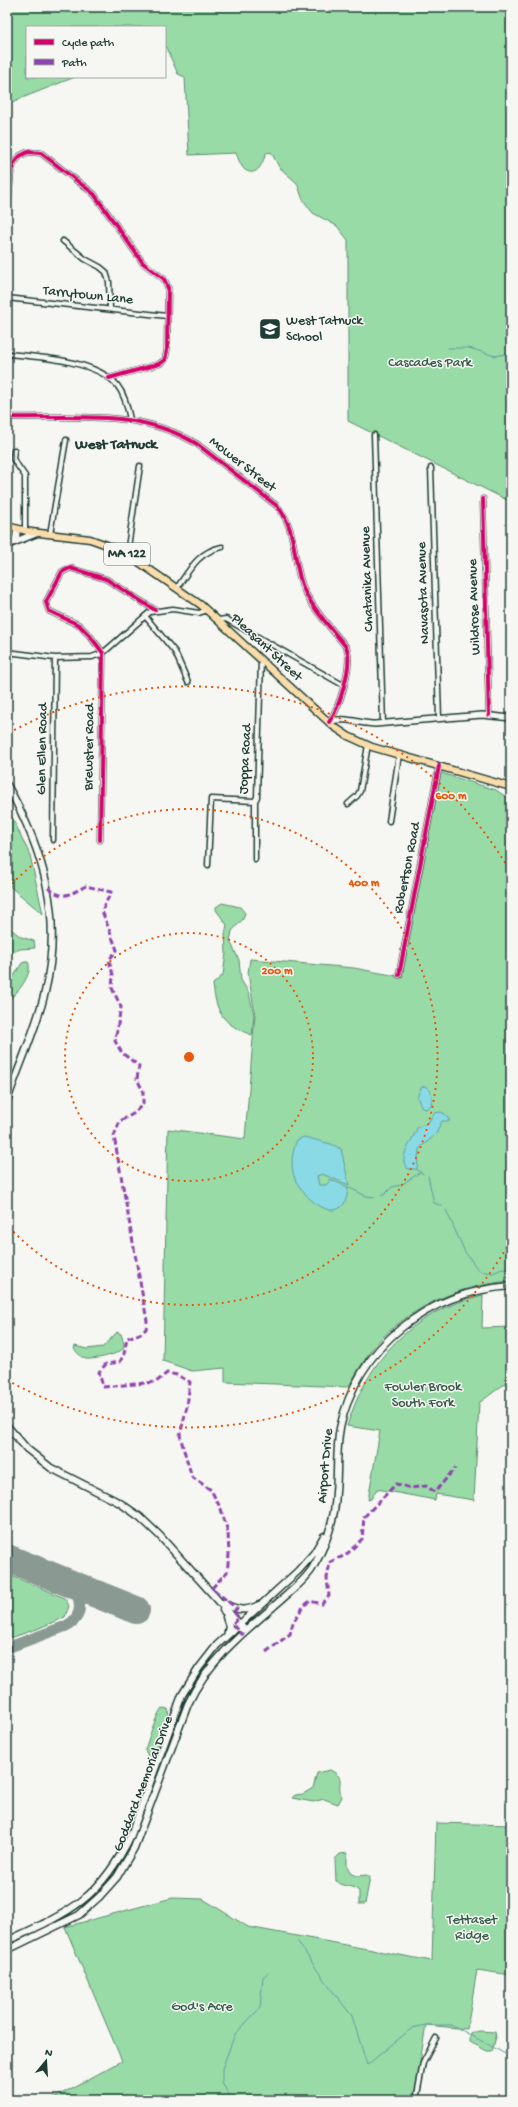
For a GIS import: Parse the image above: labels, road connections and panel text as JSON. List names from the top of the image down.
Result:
{
  "streets": {
    "main road": [
      "MA 122",
      "Pleasant Street",
      "Airport Drive",
      "Goddard Memorial Drive"
    ],
    "street": [
      "Tarrytown Lane",
      "Mower Street",
      "Chatanika Avenue",
      "Navasota Avenue",
      "Wildrose Avenue",
      "Brewster Road",
      "Glen Ellen Road",
      "Joppa Road",
      "Robertson Road"
    ]
  },
  "crossings": [
    ["Mower Street", "Pleasant Street"],
    ["Pleasant Street", "Joppa Road"],
    ["Pleasant Street", "Robertson Road"],
    ["Airport Drive", "Goddard Memorial Drive"]
  ],
  "districts": ["West Tatnuck"],
  "parks": [
    "Cascades Park",
    "Fowler Brook South Fork",
    "Tettaset Ridge",
    "God's Acre"
  ],
  "places": {
    "school or university": ["West Tatnuck School"]
  },
  "legend": ["Cycle path", "Path"],
  "north": "top",
  "rings": ["600 m", "400 m", "200 m"]
}
